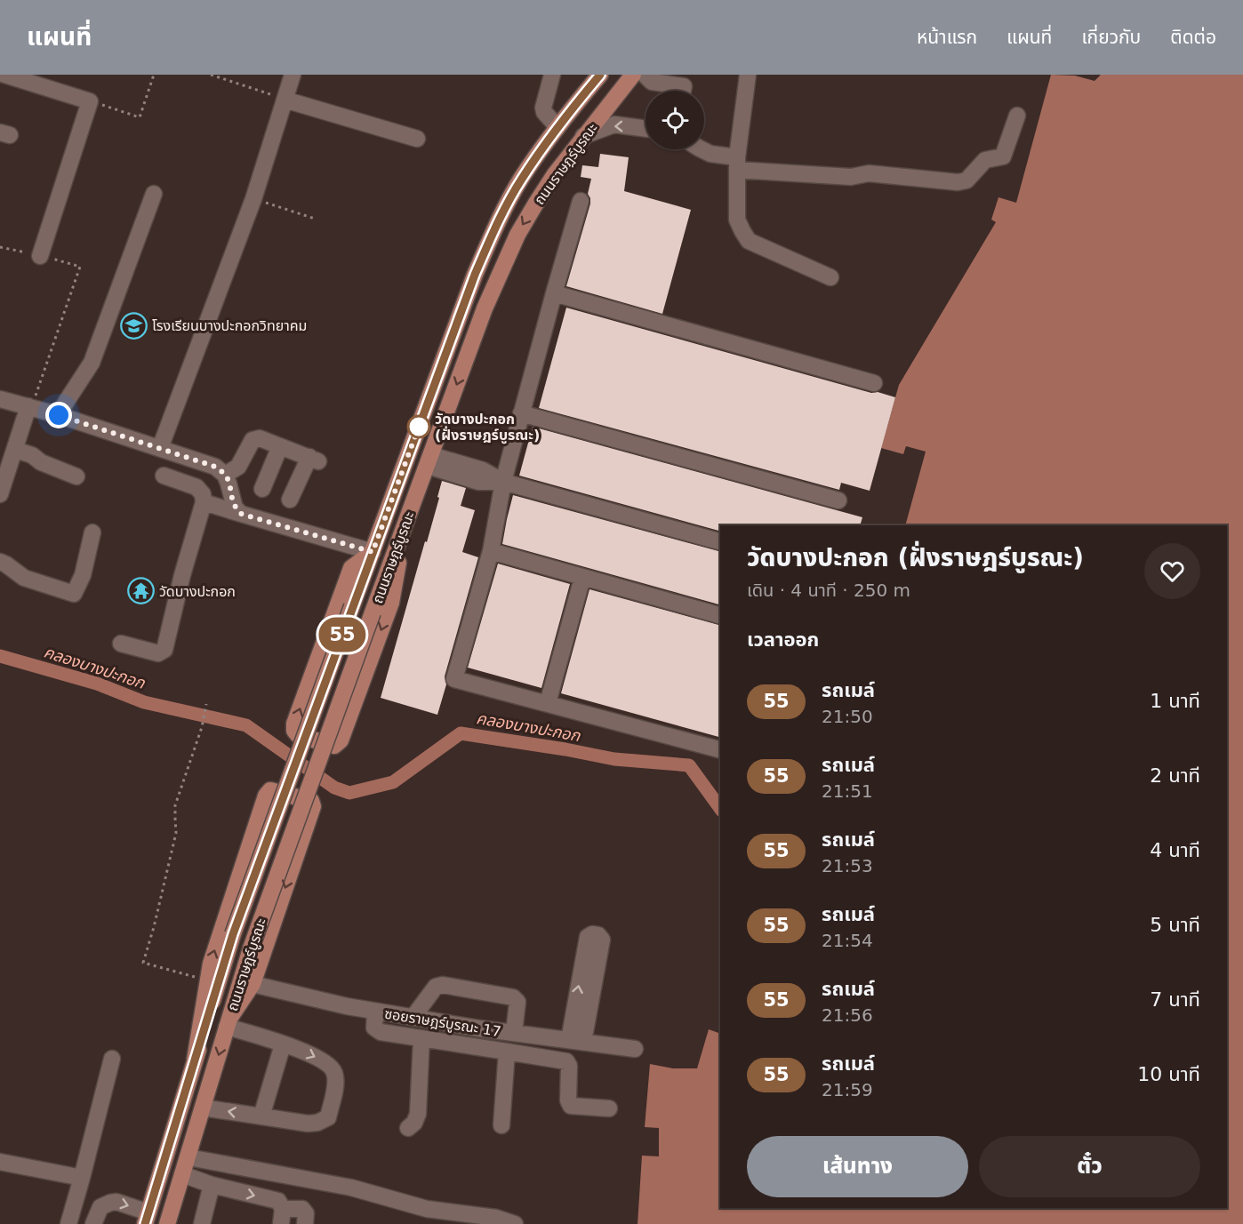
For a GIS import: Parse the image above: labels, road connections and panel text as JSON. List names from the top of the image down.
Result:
{
  "streets": {
    "main road": ["ถนนราษฎร์บูรณะ"],
    "street": ["ซอยราษฎร์บูรณะ 17"]
  },
  "water": ["คลองบางปะกอก"],
  "places": {
    "school or university": ["โรงเรียนบางปะกอกวิทยาคม"],
    "other": ["วัดบางปะกอก (ฝั่งราษฎร์บูรณะ)"],
    "temple": ["วัดบางปะกอก"]
  },
  "lines": ["bus line 55"],
  "page": {
    "header": "แผนที่",
    "nav": [
      "หน้าแรก",
      "แผนที่",
      "เกี่ยวกับ",
      "ติดต่อ"
    ],
    "on_map": "55",
    "heading": [
      ["วัดบางปะกอก (ฝั่งราษฎร์บูรณะ)", "เดิน · 4 นาที · 250 m"],
      "เวลาออก"
    ],
    "list": [
      {
        "mark": "55",
        "name": "รถเมล์",
        "note": "21:50",
        "value": "1 นาที"
      },
      {
        "mark": "55",
        "name": "รถเมล์",
        "note": "21:51",
        "value": "2 นาที"
      },
      {
        "mark": "55",
        "name": "รถเมล์",
        "note": "21:53",
        "value": "4 นาที"
      },
      {
        "mark": "55",
        "name": "รถเมล์",
        "note": "21:54",
        "value": "5 นาที"
      },
      {
        "mark": "55",
        "name": "รถเมล์",
        "note": "21:56",
        "value": "7 นาที"
      },
      {
        "mark": "55",
        "name": "รถเมล์",
        "note": "21:59",
        "value": "10 นาที"
      }
    ],
    "buttons": ["เส้นทาง", "ตั๋ว"]
  }
}
